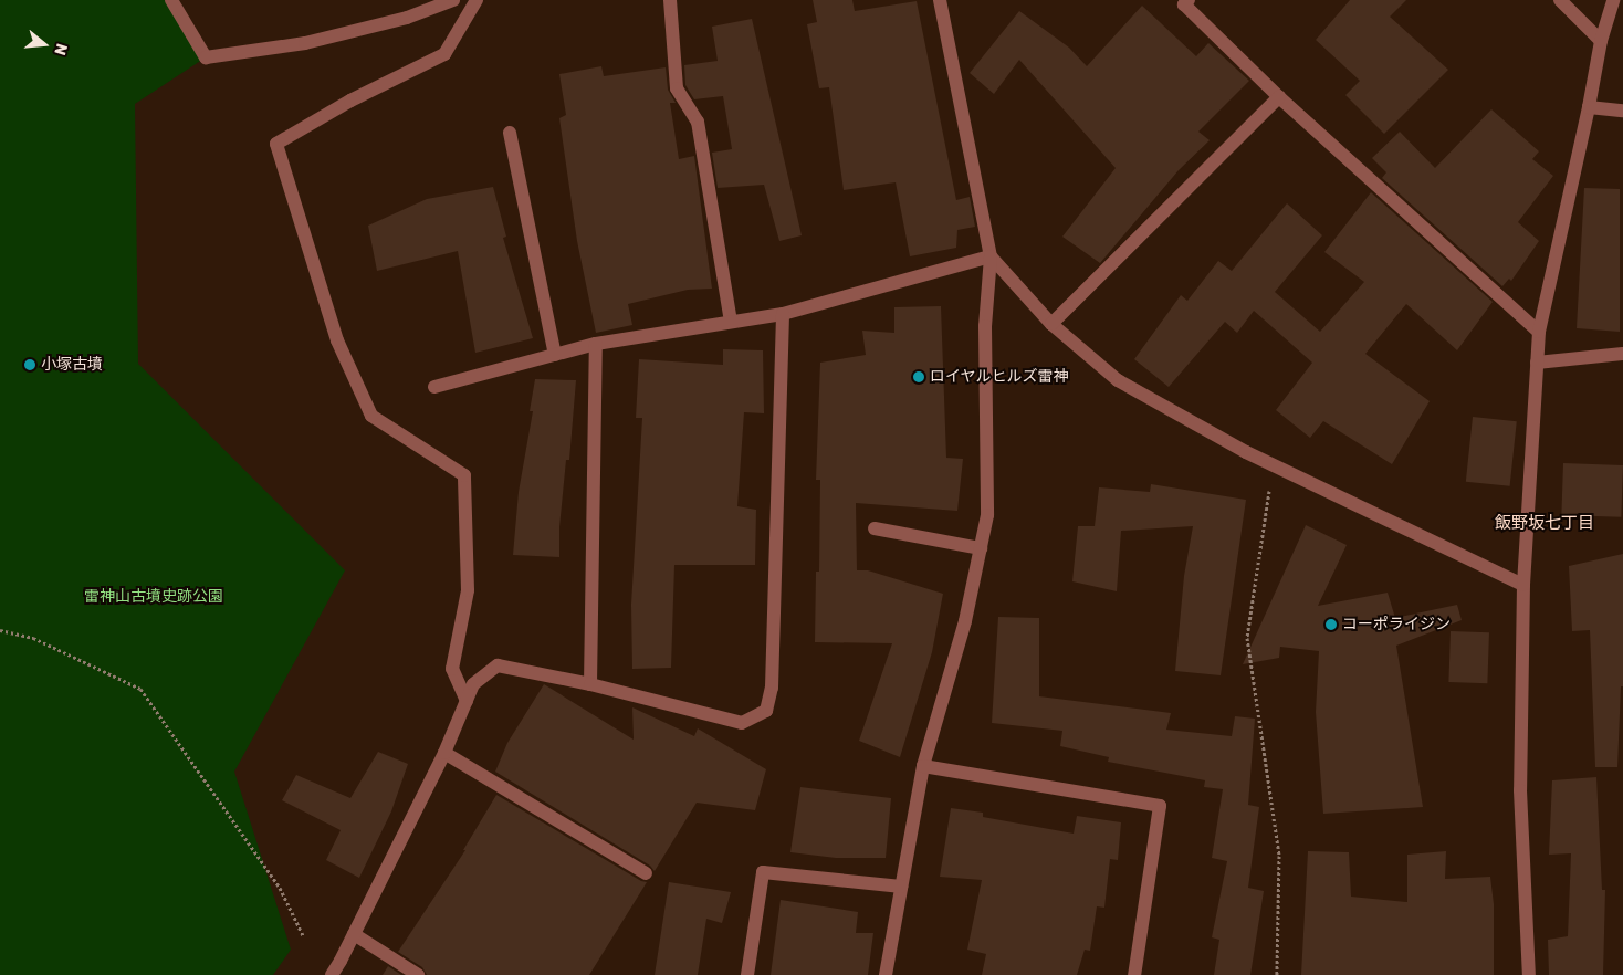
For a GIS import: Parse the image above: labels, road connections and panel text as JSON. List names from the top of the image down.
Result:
{
  "districts": ["飯野坂七丁目"],
  "parks": ["雷神山古墳史跡公園"],
  "places": ["小塚古墳", "ロイヤルヒルズ雷神", "コーポライジン"],
  "north": "right"
}
